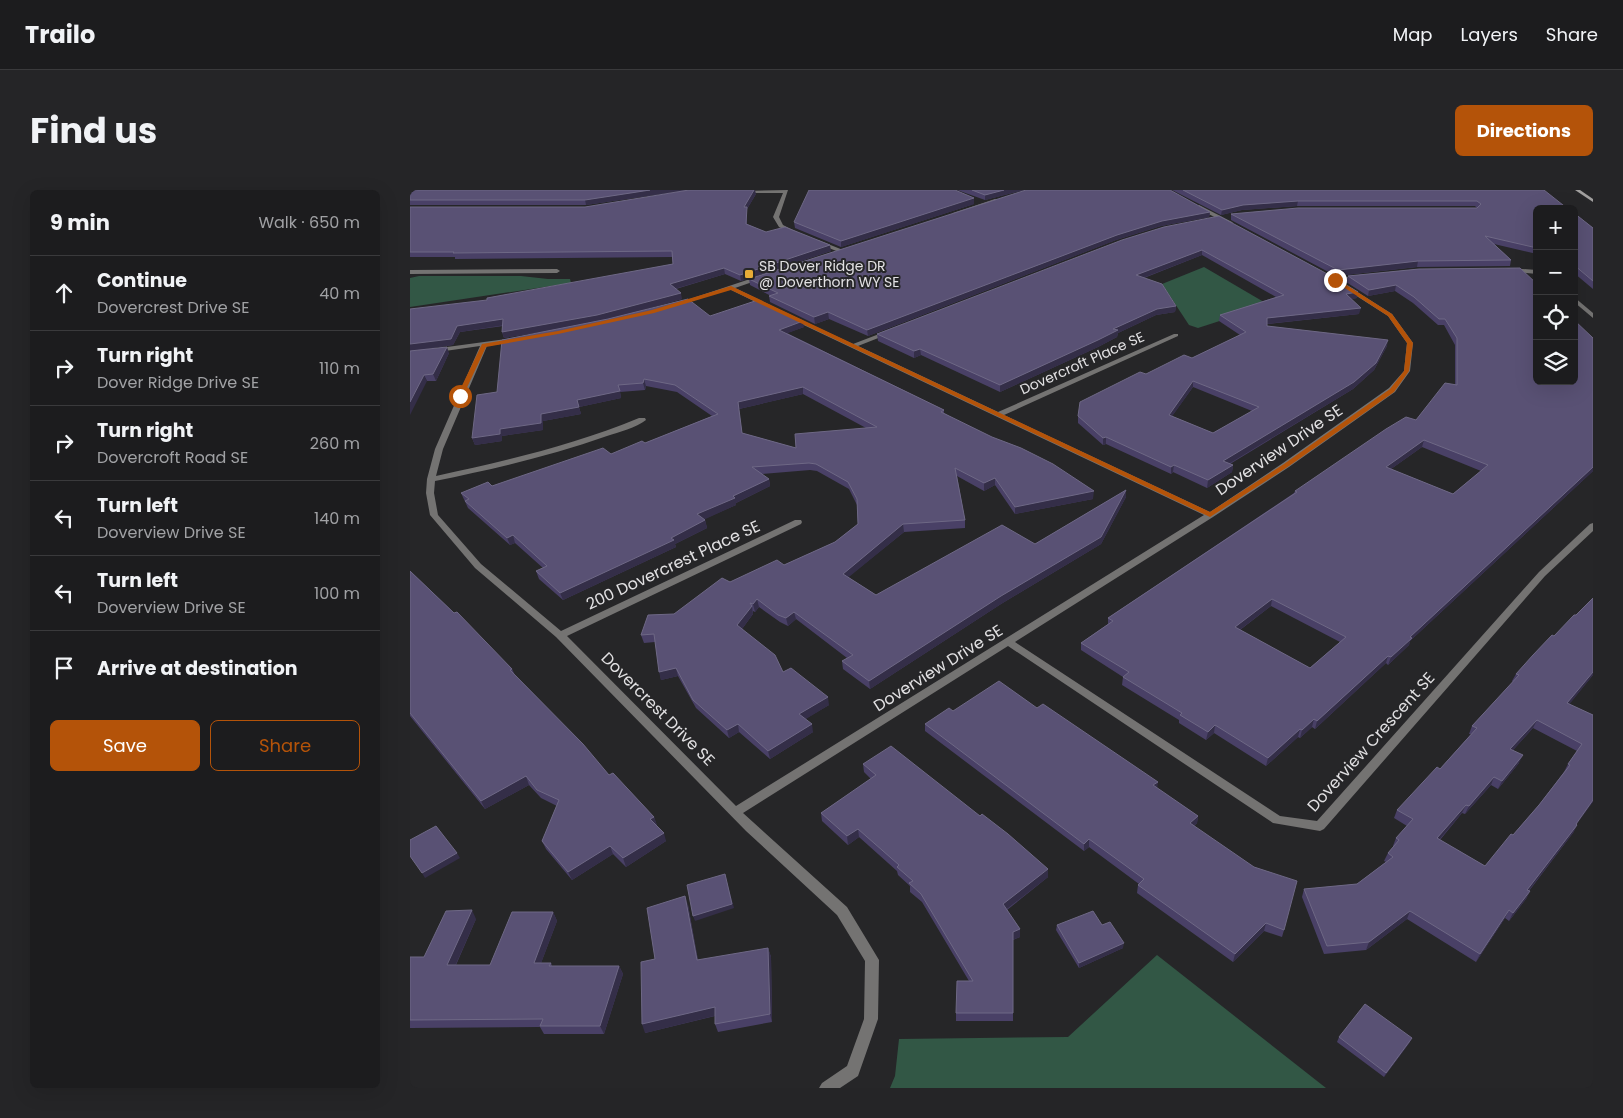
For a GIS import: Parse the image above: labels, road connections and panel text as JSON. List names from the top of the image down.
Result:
{
  "streets": {
    "street": [
      "Dovercroft Place SE",
      "Doverview Drive SE",
      "200 Dovercrest Place SE",
      "Dovercrest Drive SE",
      "Doverview Crescent SE"
    ]
  },
  "crossings": [
    ["Doverview Drive SE", "Dovercrest Drive SE"],
    ["Doverview Drive SE", "Doverview Crescent SE"],
    ["200 Dovercrest Place SE", "Dovercrest Drive SE"]
  ],
  "places": {
    "transit": ["SB Dover Ridge DR @ Doverthorn WY SE"]
  },
  "page": {
    "header": "Trailo",
    "nav": ["Map", "Layers", "Share"],
    "title": "Find us",
    "buttons": [
      "Directions",
      ["Save", "Share"]
    ],
    "heading": ["9 min", "Walk · 650 m"],
    "map_buttons": ["+", "−"],
    "list": [
      ["Continue", "Dovercrest Drive SE", "40 m"],
      ["Turn right", "Dover Ridge Drive SE", "110 m"],
      ["Turn right", "Dovercroft Road SE", "260 m"],
      ["Turn left", "Doverview Drive SE", "140 m"],
      ["Turn left", "Doverview Drive SE", "100 m"],
      "Arrive at destination"
    ]
  }
}
